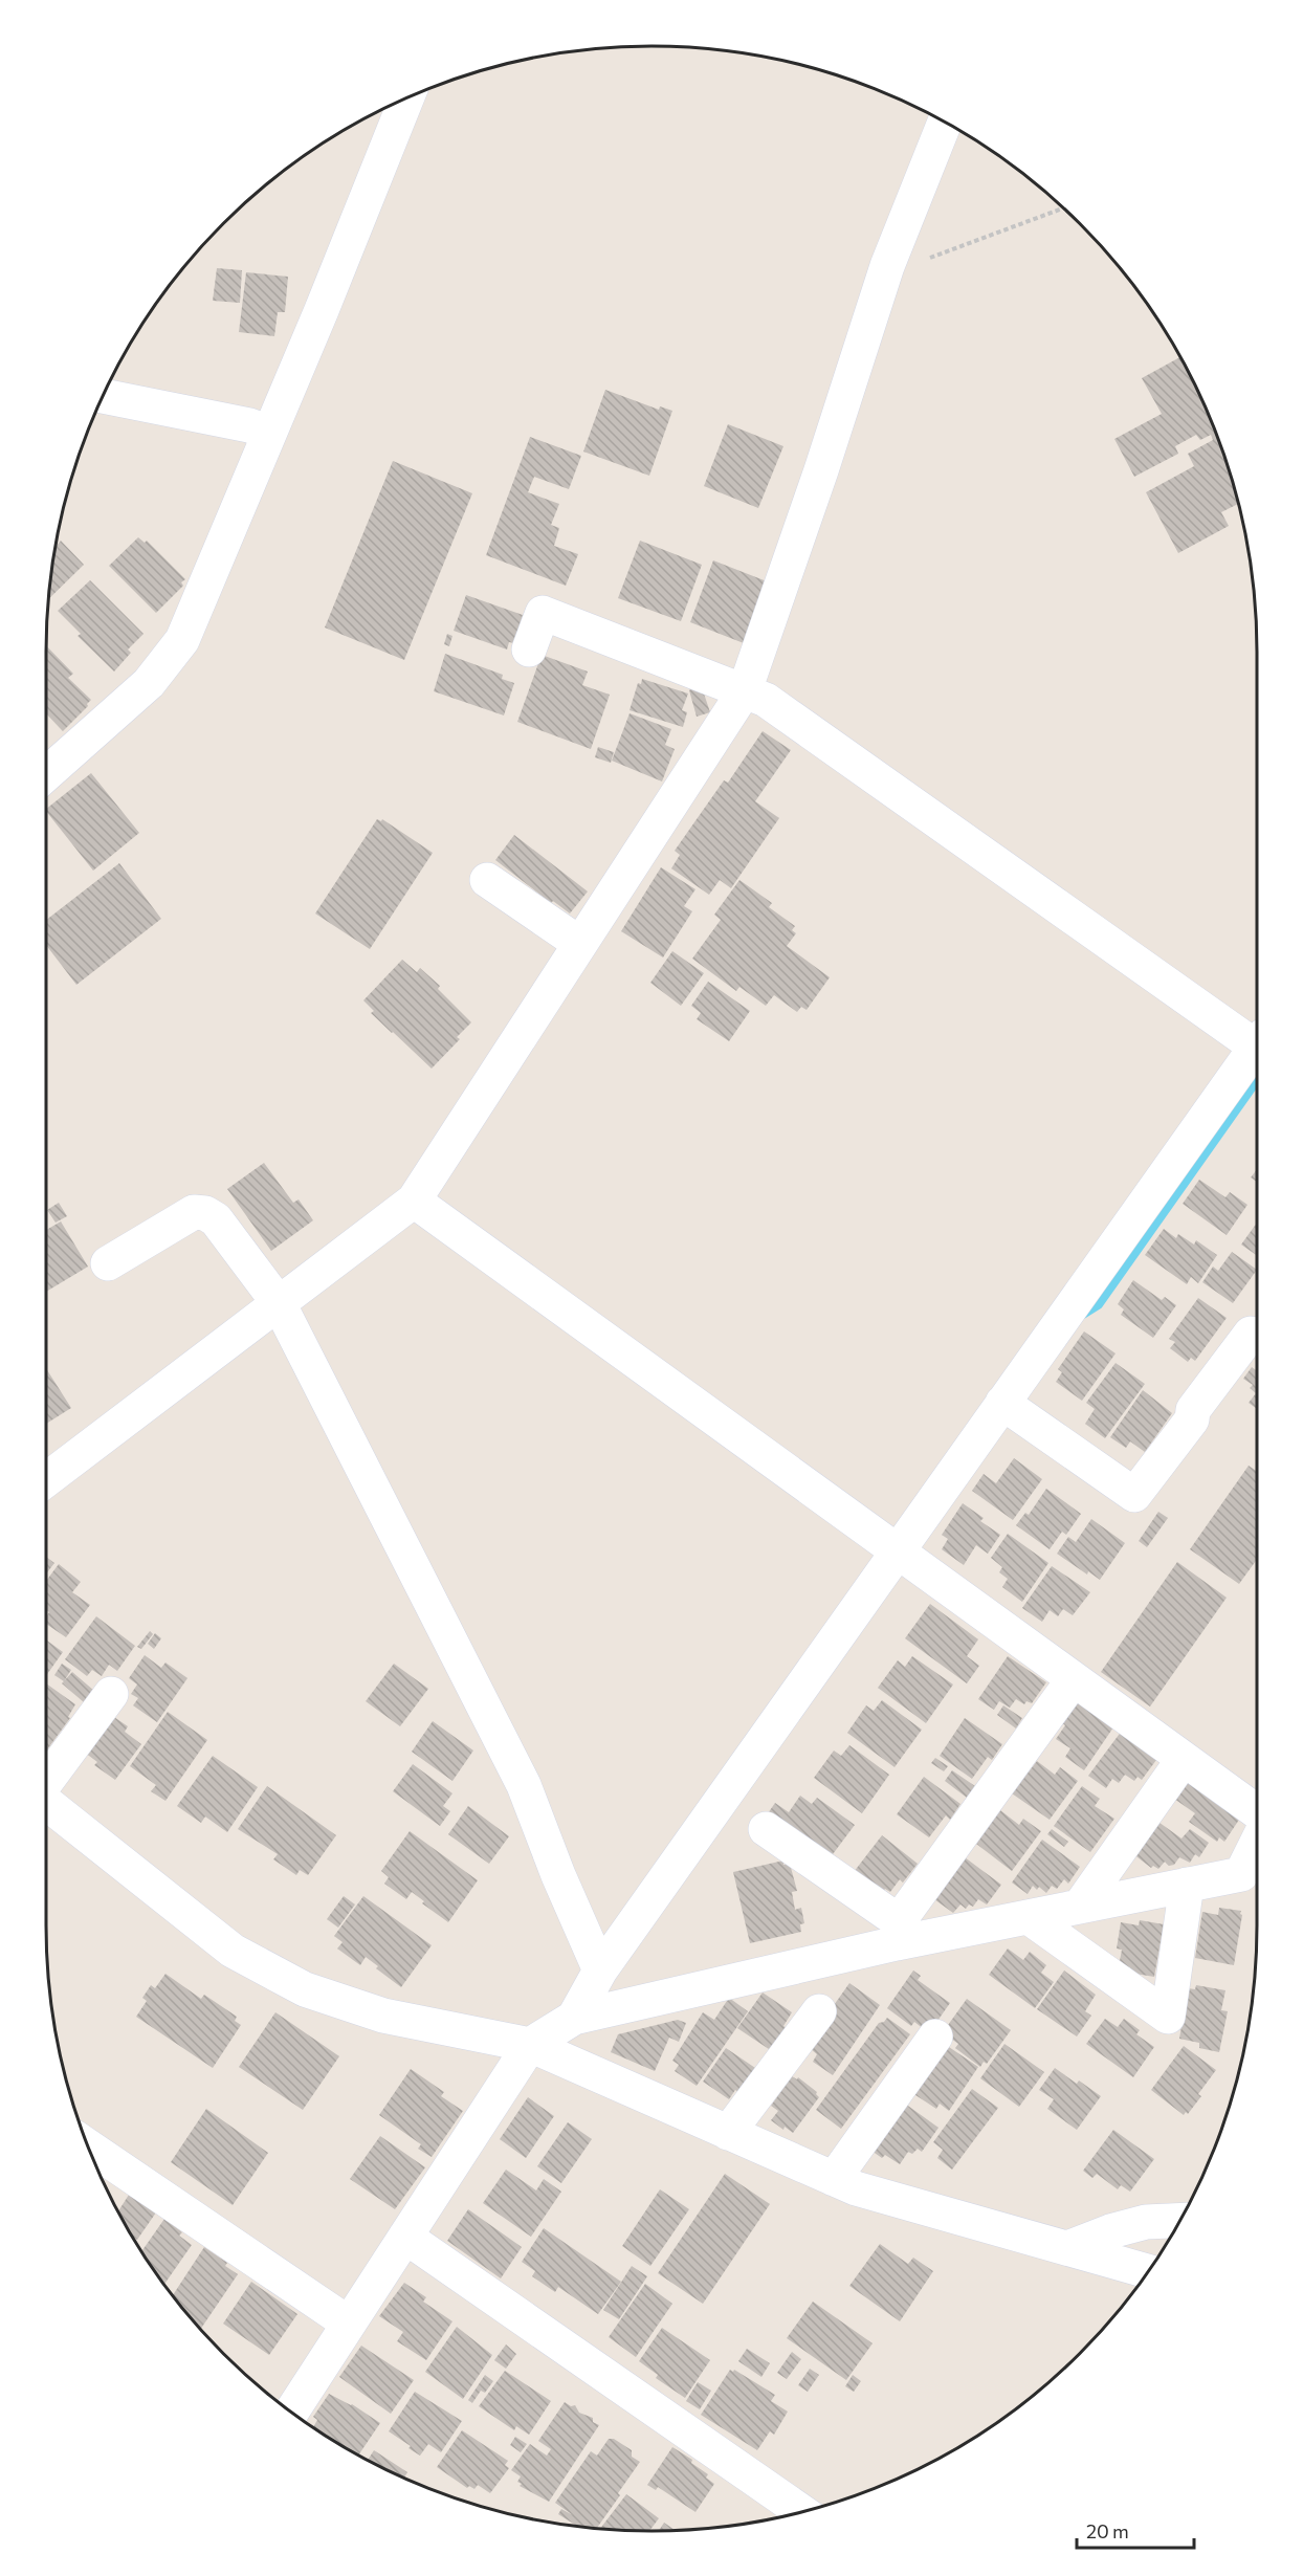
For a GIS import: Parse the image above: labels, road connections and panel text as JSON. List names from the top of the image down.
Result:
{
  "scale_bar": "20 m"
}
